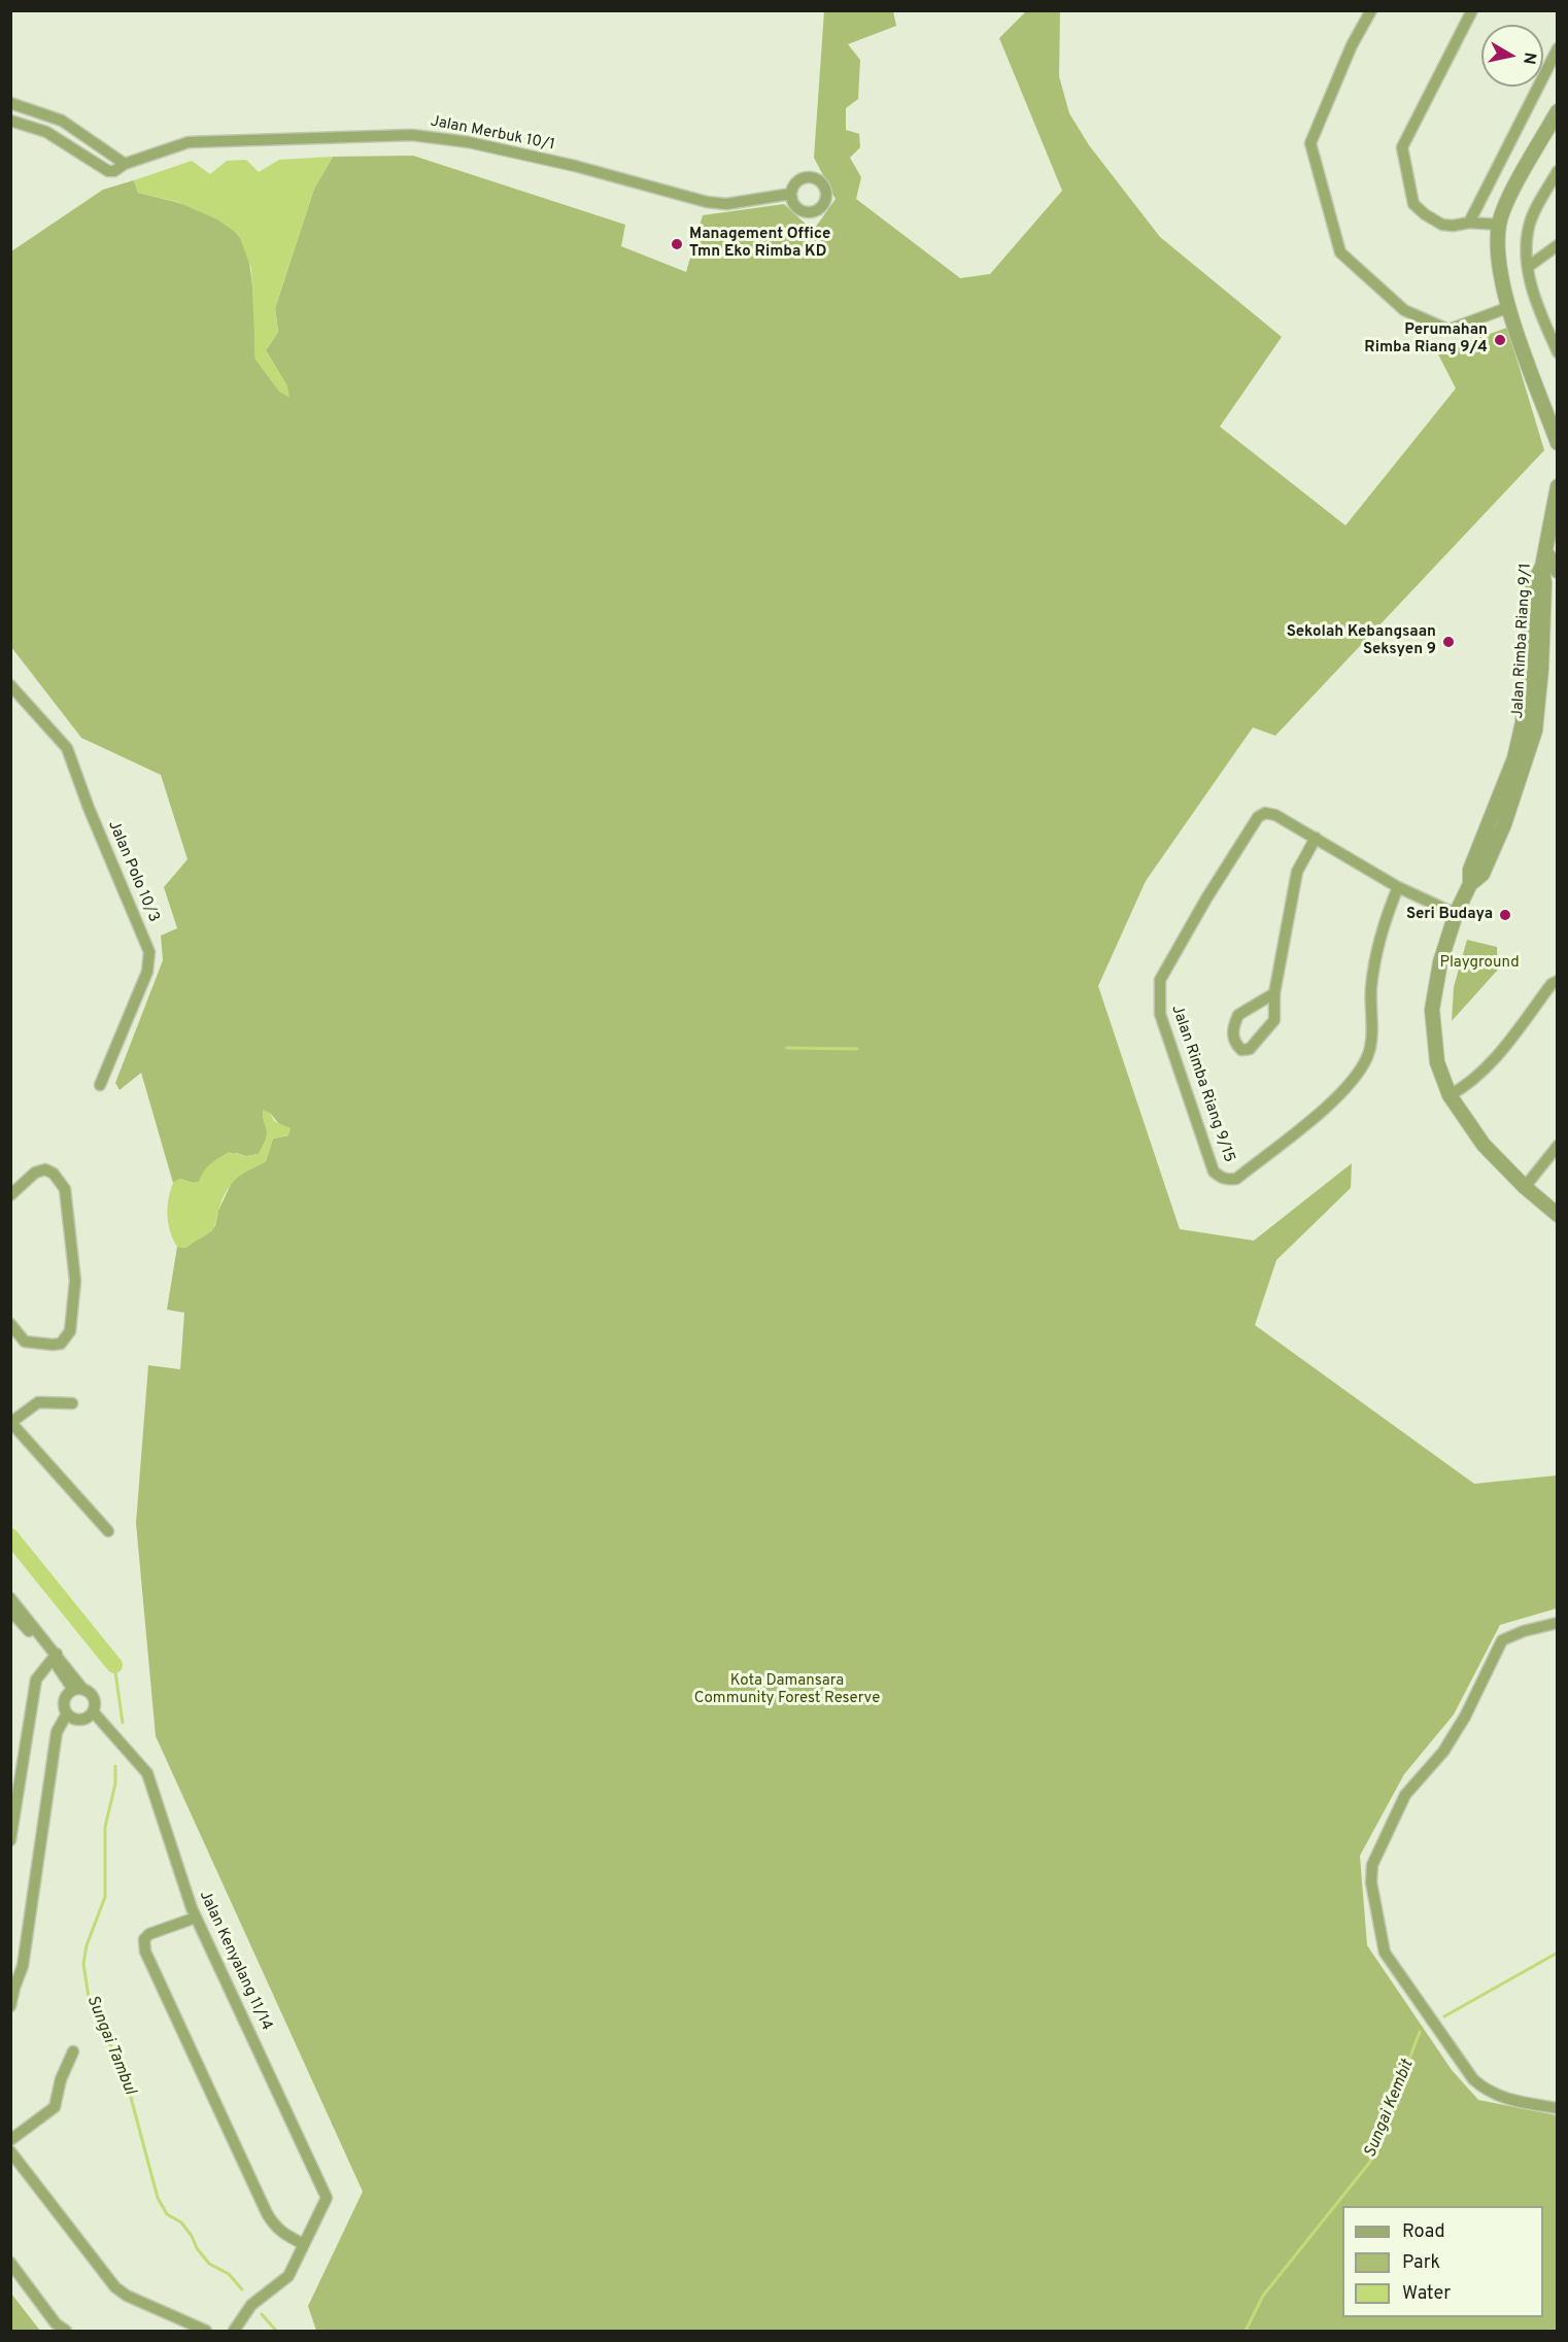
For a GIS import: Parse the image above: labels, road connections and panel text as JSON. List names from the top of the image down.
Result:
{
  "streets": {
    "street": [
      "Jalan Merbuk 10/1",
      "Jalan Rimba Riang 9/1",
      "Jalan Polo 10/3",
      "Jalan Rimba Riang 9/15",
      "Jalan Kenyalang 11/14"
    ]
  },
  "crossings": [
    ["Jalan Rimba Riang 9/1", "Jalan Rimba Riang 9/15"]
  ],
  "water": ["Sungai Tambul", "Sungai Kembit"],
  "parks": ["Playground", "Kota Damansara Community Forest Reserve"],
  "places": [
    "Management Office Tmn Eko Rimba KD",
    "Perumahan Rimba Riang 9/4",
    "Sekolah Kebangsaan Seksyen 9",
    "Seri Budaya"
  ],
  "legend": ["Road", "Park", "Water"],
  "north": "right"
}
